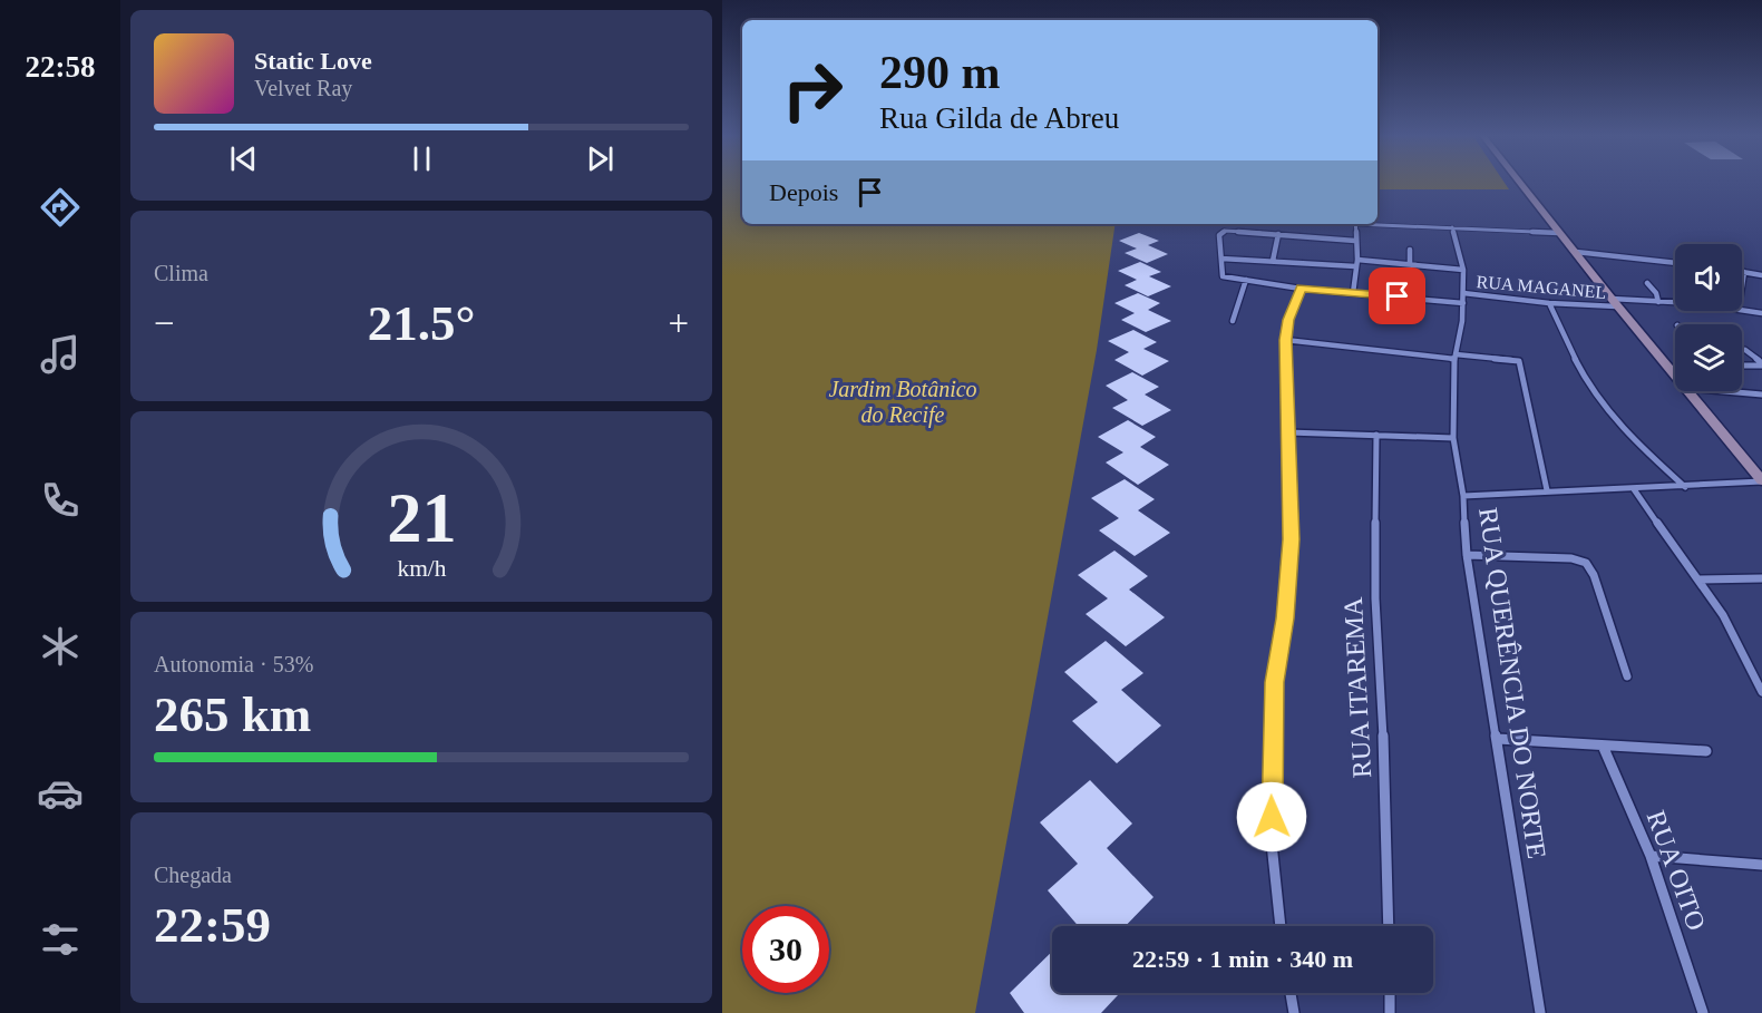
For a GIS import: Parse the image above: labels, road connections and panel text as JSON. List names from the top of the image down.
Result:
{
  "streets": {
    "street": [
      "RUA MAGANEL",
      "RUA QUERÊNCIA DO NORTE",
      "RUA ITAREMA",
      "RUA OITO"
    ]
  },
  "crossings": [
    ["RUA MAGANEL", "RUA QUERÊNCIA DO NORTE"]
  ],
  "parks": ["Jardim Botânico do Recife"],
  "page": {
    "tabs": "22:58",
    "turn": ["290 m", "Rua Gilda de Abreu"],
    "song": ["Static Love", "Velvet Ray"],
    "then": "Depois",
    "tile": [
      "Clima",
      ["Autonomia · 53%", "265 km"],
      ["Chegada", "22:59"]
    ],
    "heat": ["−", "21.5°", "+"],
    "limit": "30",
    "trip": "22:59 · 1 min · 340 m",
    "gauge": ["21", "km/h"]
  }
}
